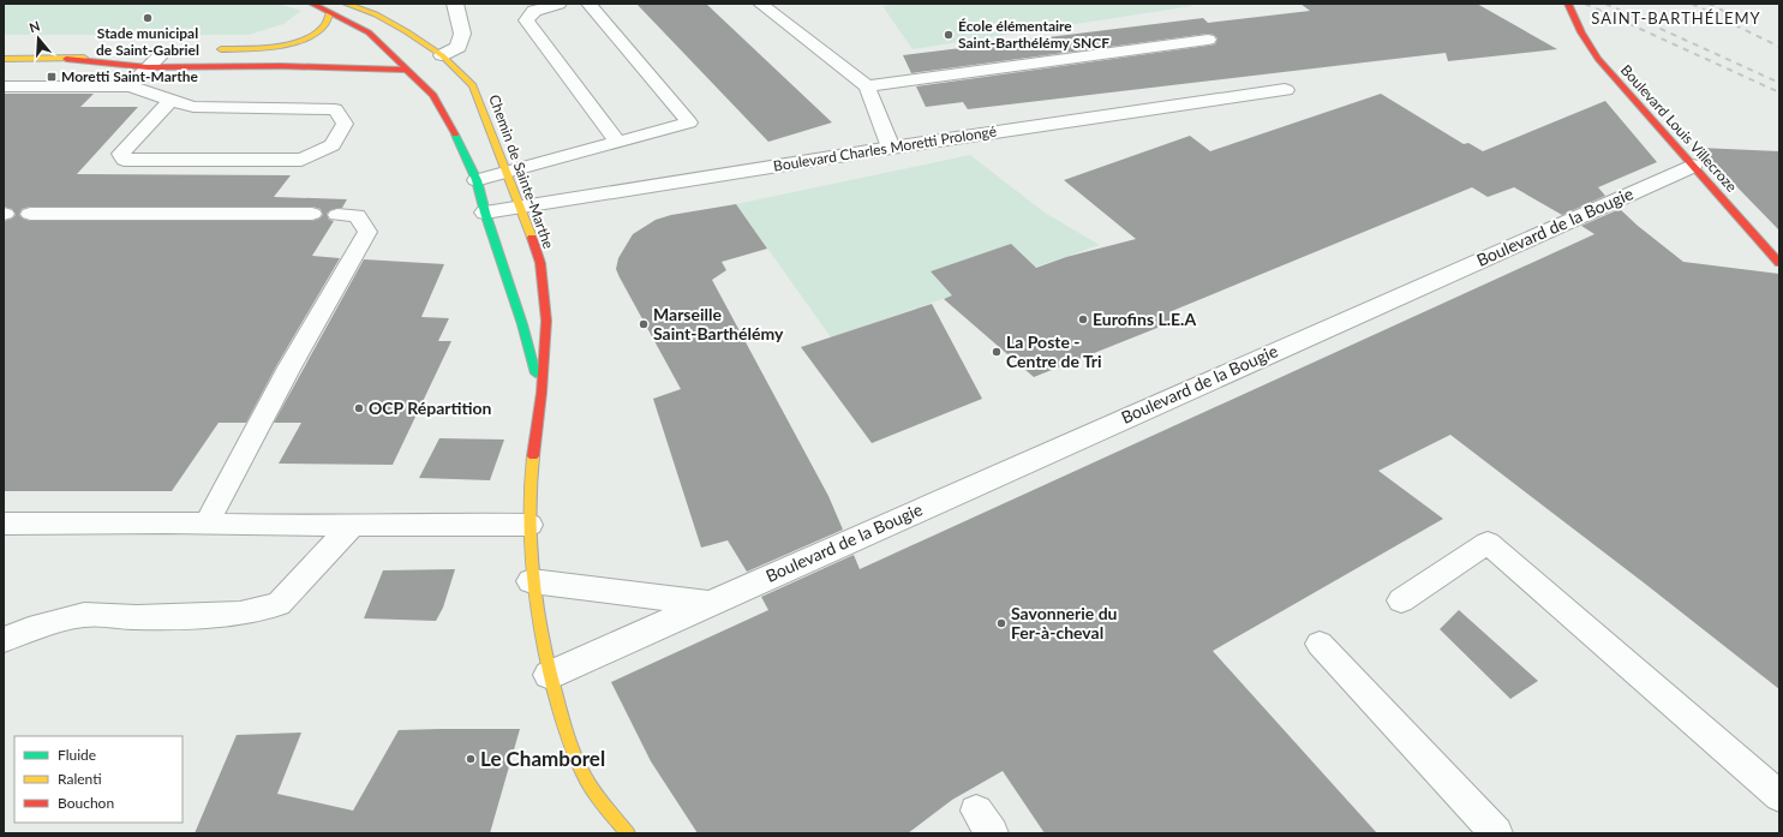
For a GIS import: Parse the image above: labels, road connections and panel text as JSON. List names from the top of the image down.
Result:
{
  "streets": {
    "street": [
      "Boulevard Louis Villecroze",
      "Boulevard Charles Moretti Prolongé",
      "Chemin de Sainte-Marthe",
      "Boulevard de la Bougie"
    ]
  },
  "crossings": [
    ["Boulevard Louis Villecroze", "Boulevard de la Bougie"],
    ["Boulevard Charles Moretti Prolongé", "Chemin de Sainte-Marthe"],
    ["Chemin de Sainte-Marthe", "Boulevard de la Bougie"]
  ],
  "districts": ["SAINT-BARTHÉLEMY"],
  "places": {
    "other": [
      "Stade municipal de Saint-Gabriel",
      "École élémentaire Saint-Barthélémy SNCF",
      "Eurofins L.E.A",
      "Marseille Saint-Barthélémy",
      "La Poste - Centre de Tri",
      "OCP Répartition",
      "Savonnerie du Fer-à-cheval",
      "Le Chamborel"
    ],
    "transit": ["Moretti Saint-Marthe"]
  },
  "legend": ["Fluide", "Ralenti", "Bouchon"],
  "north": "top"
}
